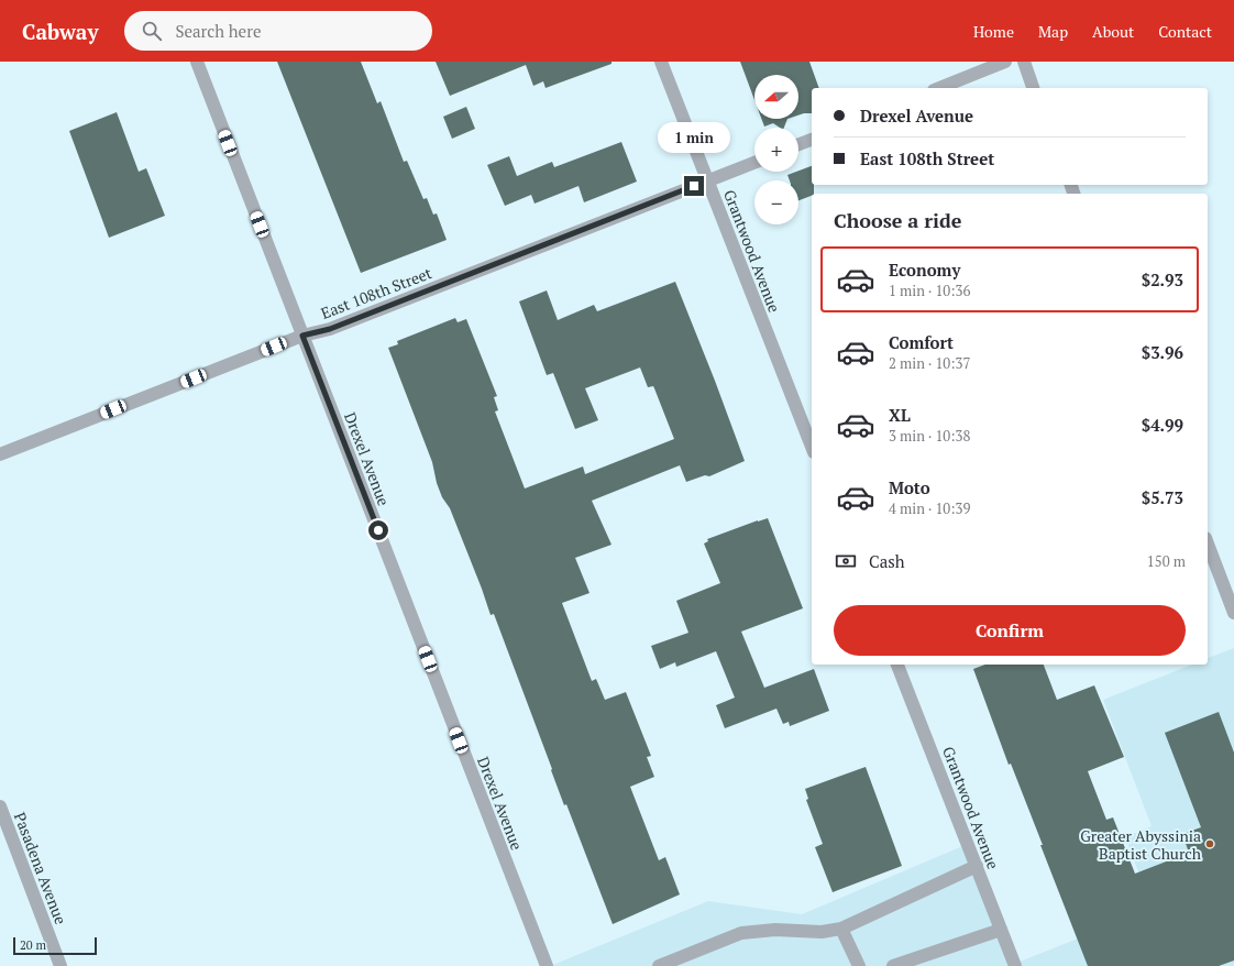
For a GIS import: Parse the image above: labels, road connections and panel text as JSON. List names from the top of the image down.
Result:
{
  "streets": {
    "street": [
      "Grantwood Avenue",
      "East 108th Street",
      "Drexel Avenue",
      "Pasadena Avenue"
    ]
  },
  "crossings": [
    ["Grantwood Avenue", "East 108th Street"],
    ["East 108th Street", "Drexel Avenue"]
  ],
  "places": ["Greater Abyssinia Baptist Church"],
  "scale_bar": "20 m",
  "north": "left",
  "page": {
    "header": "Cabway",
    "search": "Search here",
    "nav": [
      "Home",
      "Map",
      "About",
      "Contact"
    ],
    "map_buttons": ["+", "−"],
    "banner": ["Drexel Avenue", "East 108th Street"],
    "bubble": "1 min",
    "heading": "Choose a ride",
    "list": [
      {
        "name": "Economy",
        "note": "1 min · 10:36",
        "value": "$2.93"
      },
      {
        "name": "Comfort",
        "note": "2 min · 10:37",
        "value": "$3.96"
      },
      {
        "name": "XL",
        "note": "3 min · 10:38",
        "value": "$4.99"
      },
      {
        "name": "Moto",
        "note": "4 min · 10:39",
        "value": "$5.73"
      }
    ],
    "pay": ["Cash", "150 m"],
    "buttons": "Confirm",
    "scale": "20 m"
  }
}
